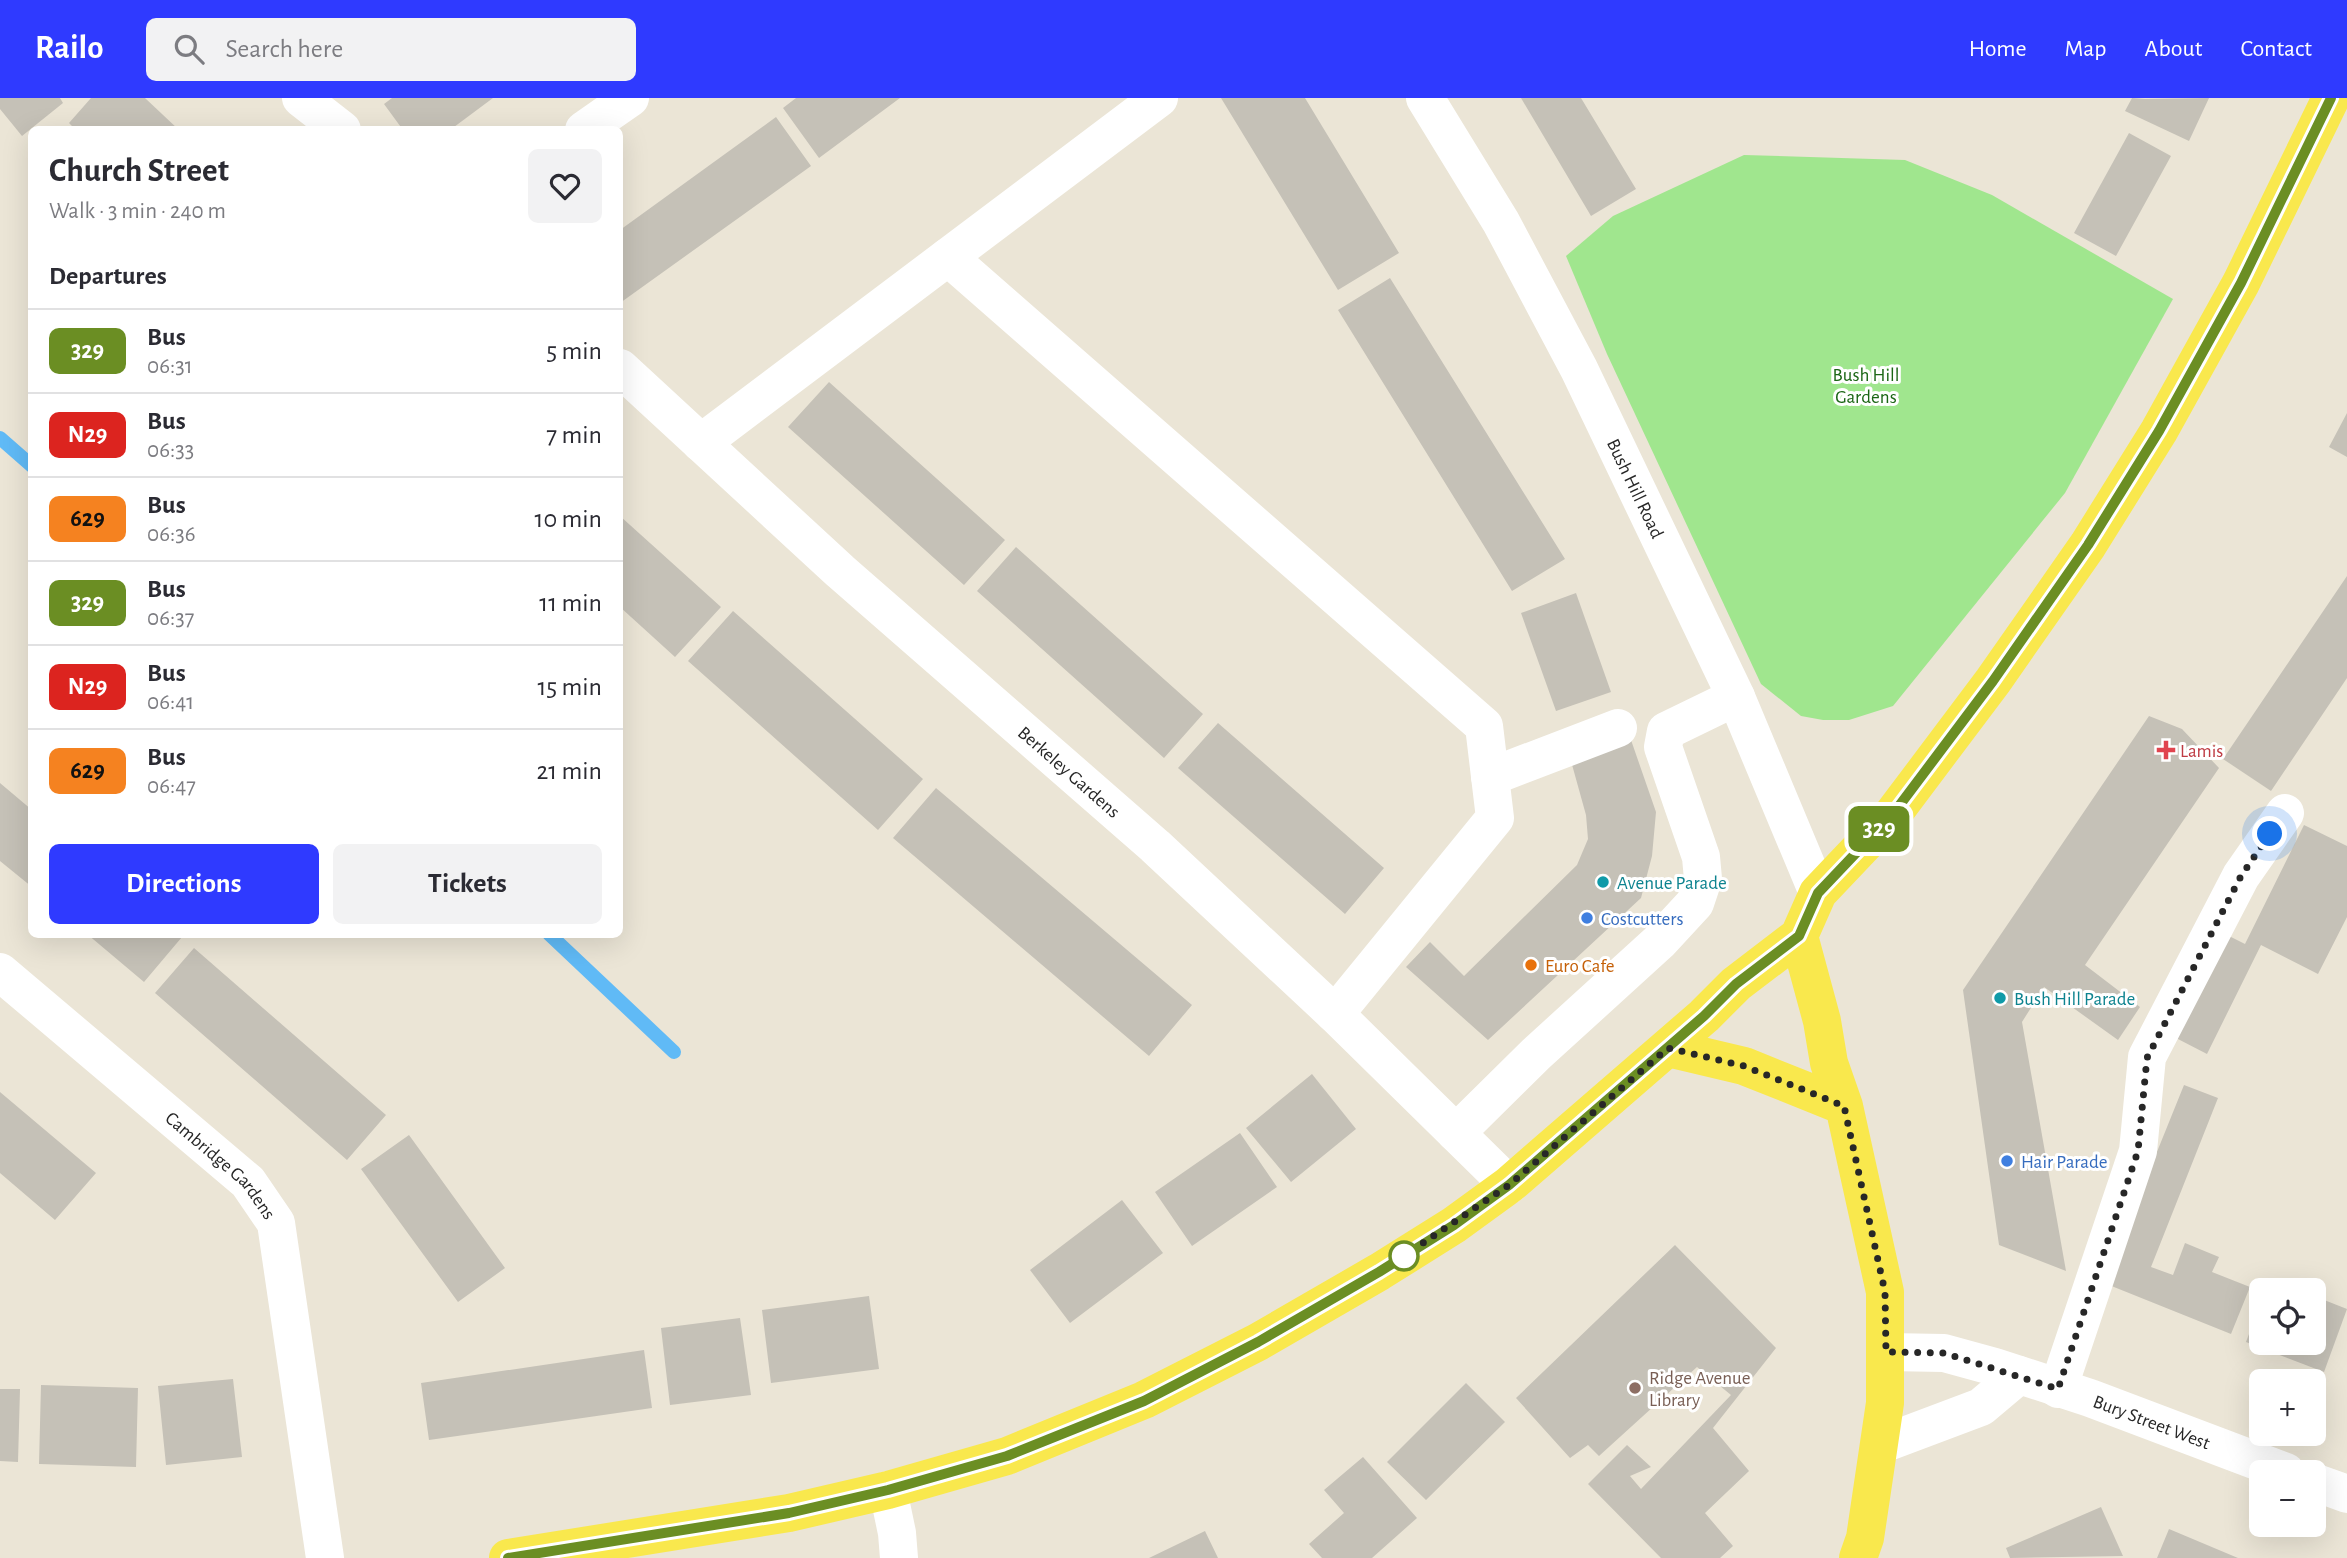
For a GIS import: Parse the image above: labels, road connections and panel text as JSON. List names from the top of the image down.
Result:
{
  "streets": {
    "street": [
      "Bush Hill Road",
      "Berkeley Gardens",
      "Cambridge Gardens",
      "Bury Street West"
    ]
  },
  "parks": ["Bush Hill Gardens"],
  "places": {
    "health": ["Lamis"],
    "other": [
      "Avenue Parade",
      "Costcutters",
      "Euro Cafe",
      "Bush Hill Parade",
      "Hair Parade",
      "Ridge Avenue Library"
    ]
  },
  "lines": ["bus line 329"],
  "page": {
    "header": "Railo",
    "search": "Search here",
    "nav": [
      "Home",
      "Map",
      "About",
      "Contact"
    ],
    "on_map": "329",
    "heading": [
      ["Church Street", "Walk · 3 min · 240 m"],
      "Departures"
    ],
    "list": [
      {
        "mark": "329",
        "name": "Bus",
        "note": "06:31",
        "value": "5 min"
      },
      {
        "mark": "N29",
        "name": "Bus",
        "note": "06:33",
        "value": "7 min"
      },
      {
        "mark": "629",
        "name": "Bus",
        "note": "06:36",
        "value": "10 min"
      },
      {
        "mark": "329",
        "name": "Bus",
        "note": "06:37",
        "value": "11 min"
      },
      {
        "mark": "N29",
        "name": "Bus",
        "note": "06:41",
        "value": "15 min"
      },
      {
        "mark": "629",
        "name": "Bus",
        "note": "06:47",
        "value": "21 min"
      }
    ],
    "buttons": ["Directions", "Tickets"],
    "map_buttons": ["+", "−"]
  }
}
